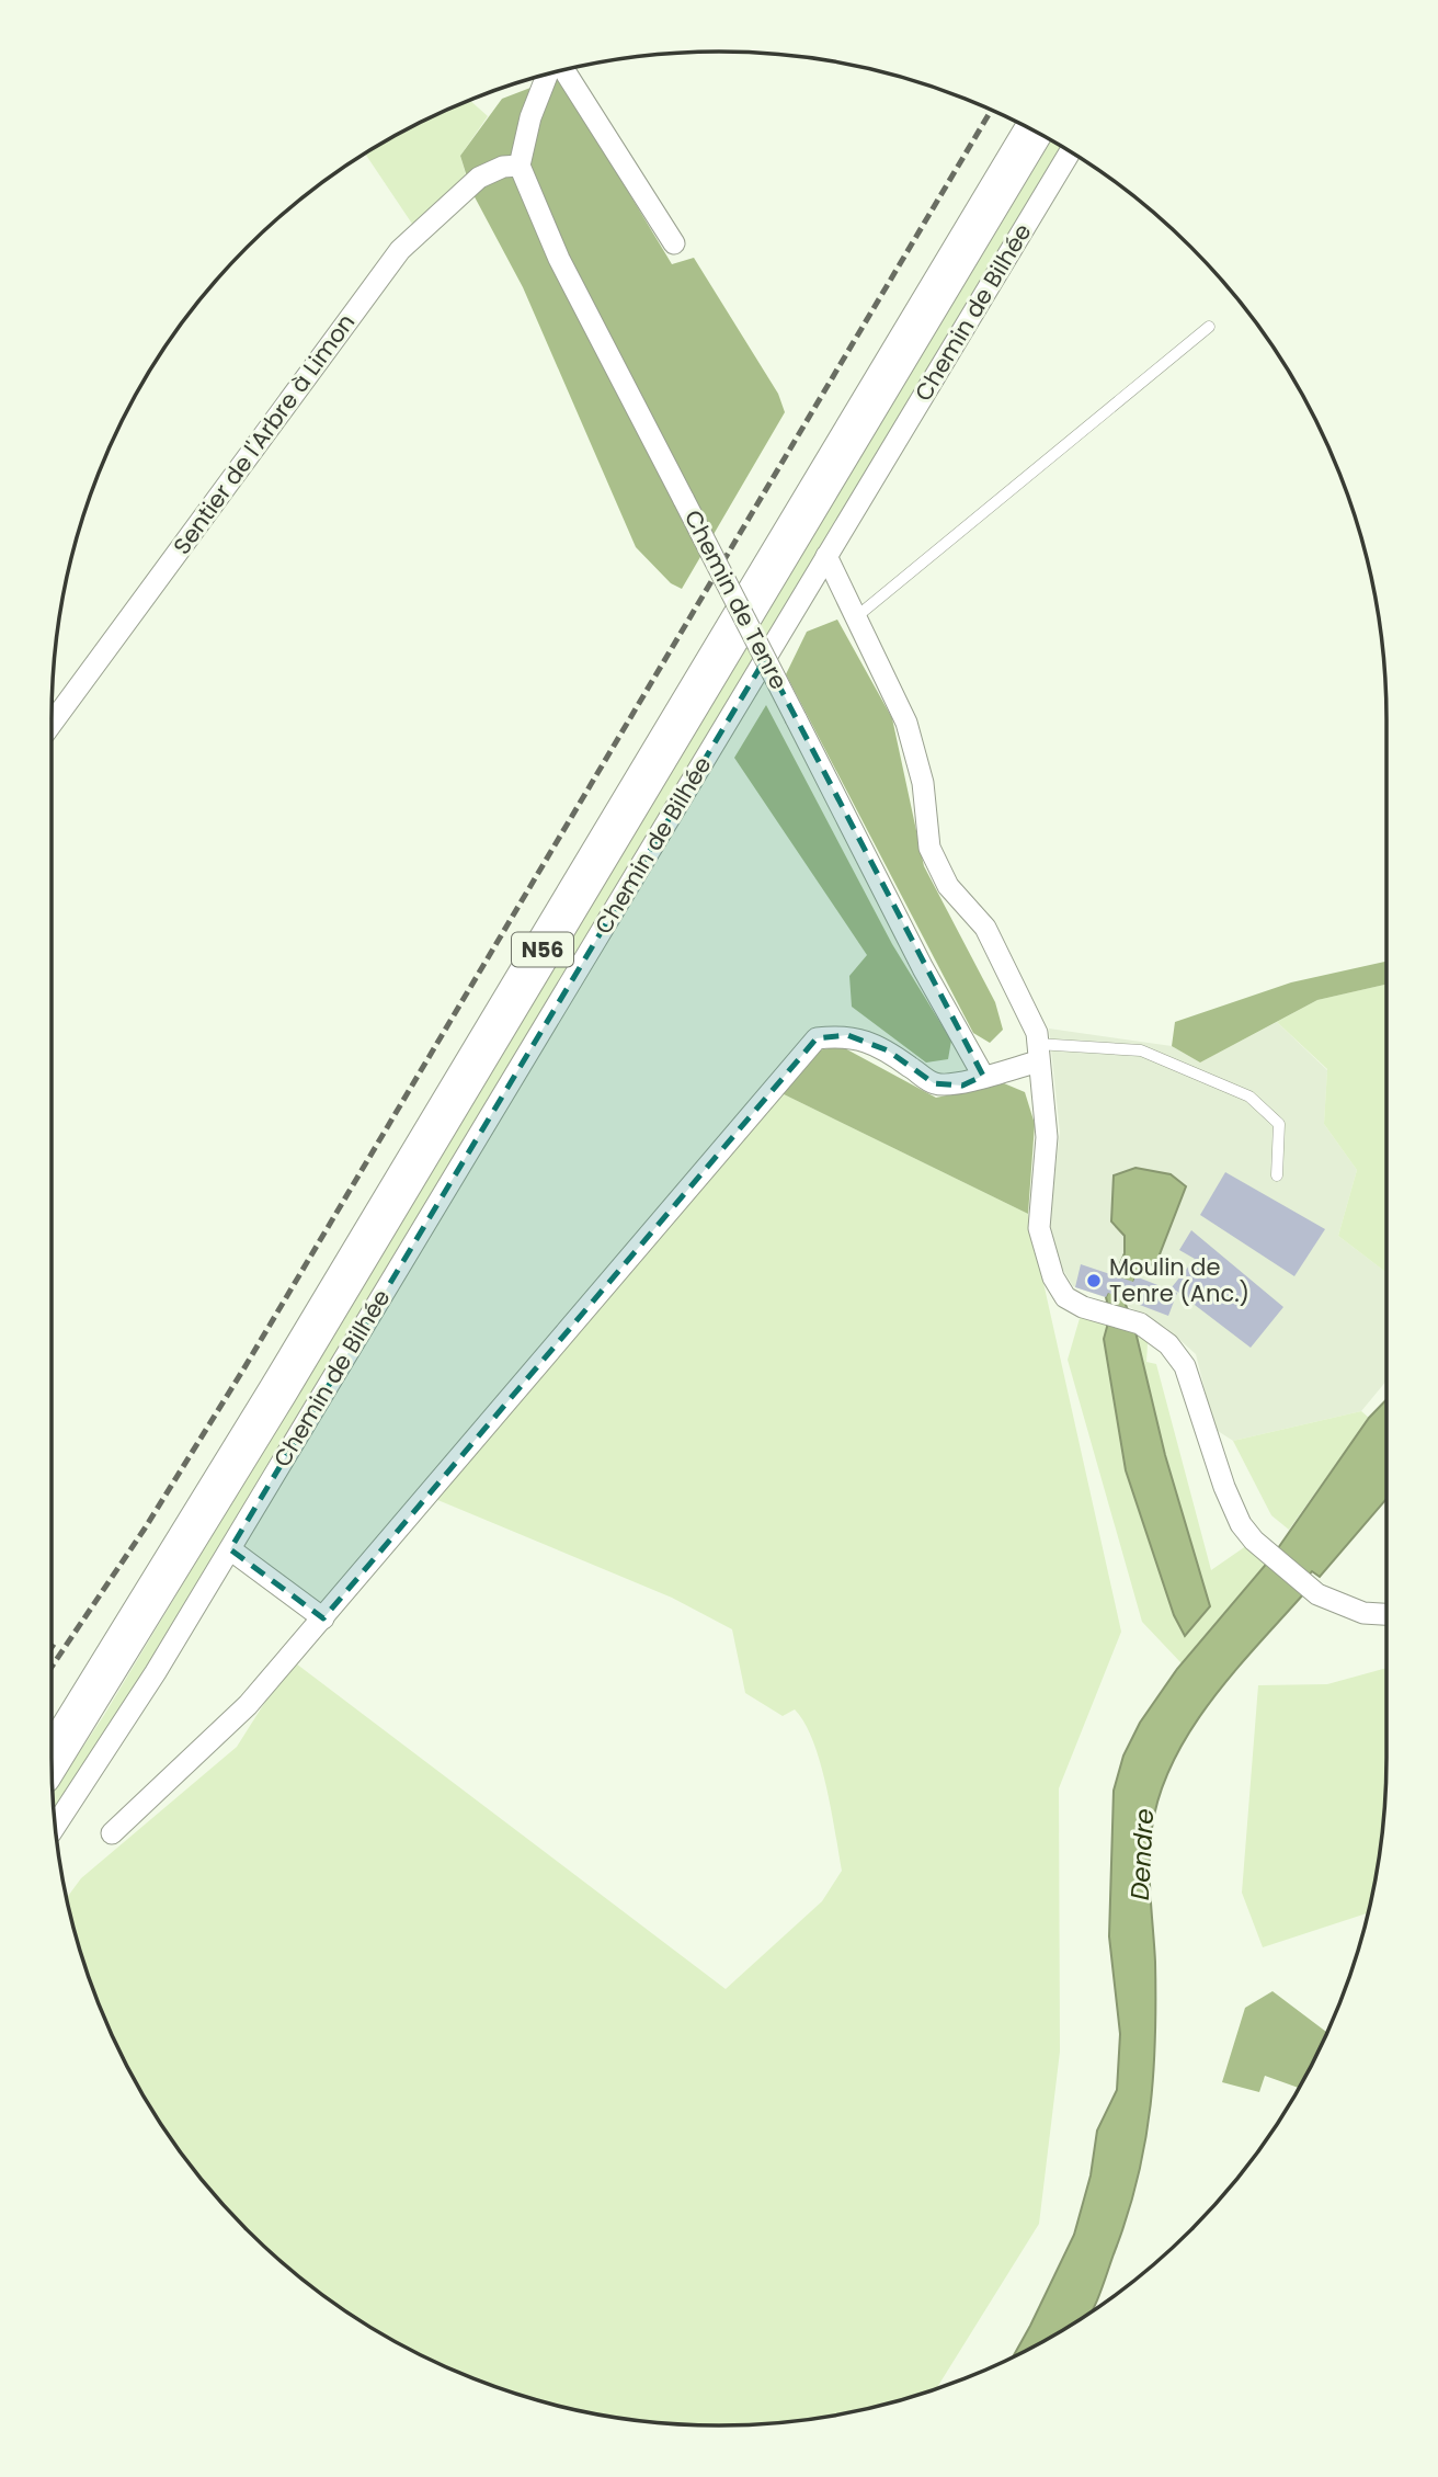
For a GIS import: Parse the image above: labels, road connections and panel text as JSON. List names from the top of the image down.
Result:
{
  "streets": {
    "highway": ["N56"],
    "street": ["Chemin de Bilhée", "Sentier de l'Arbre à Limon", "Chemin de Tenre"]
  },
  "crossings": [
    ["Sentier de l'Arbre à Limon", "Chemin de Tenre"]
  ],
  "water": ["Dendre"],
  "places": ["Moulin de Tenre (Anc.)"]
}
